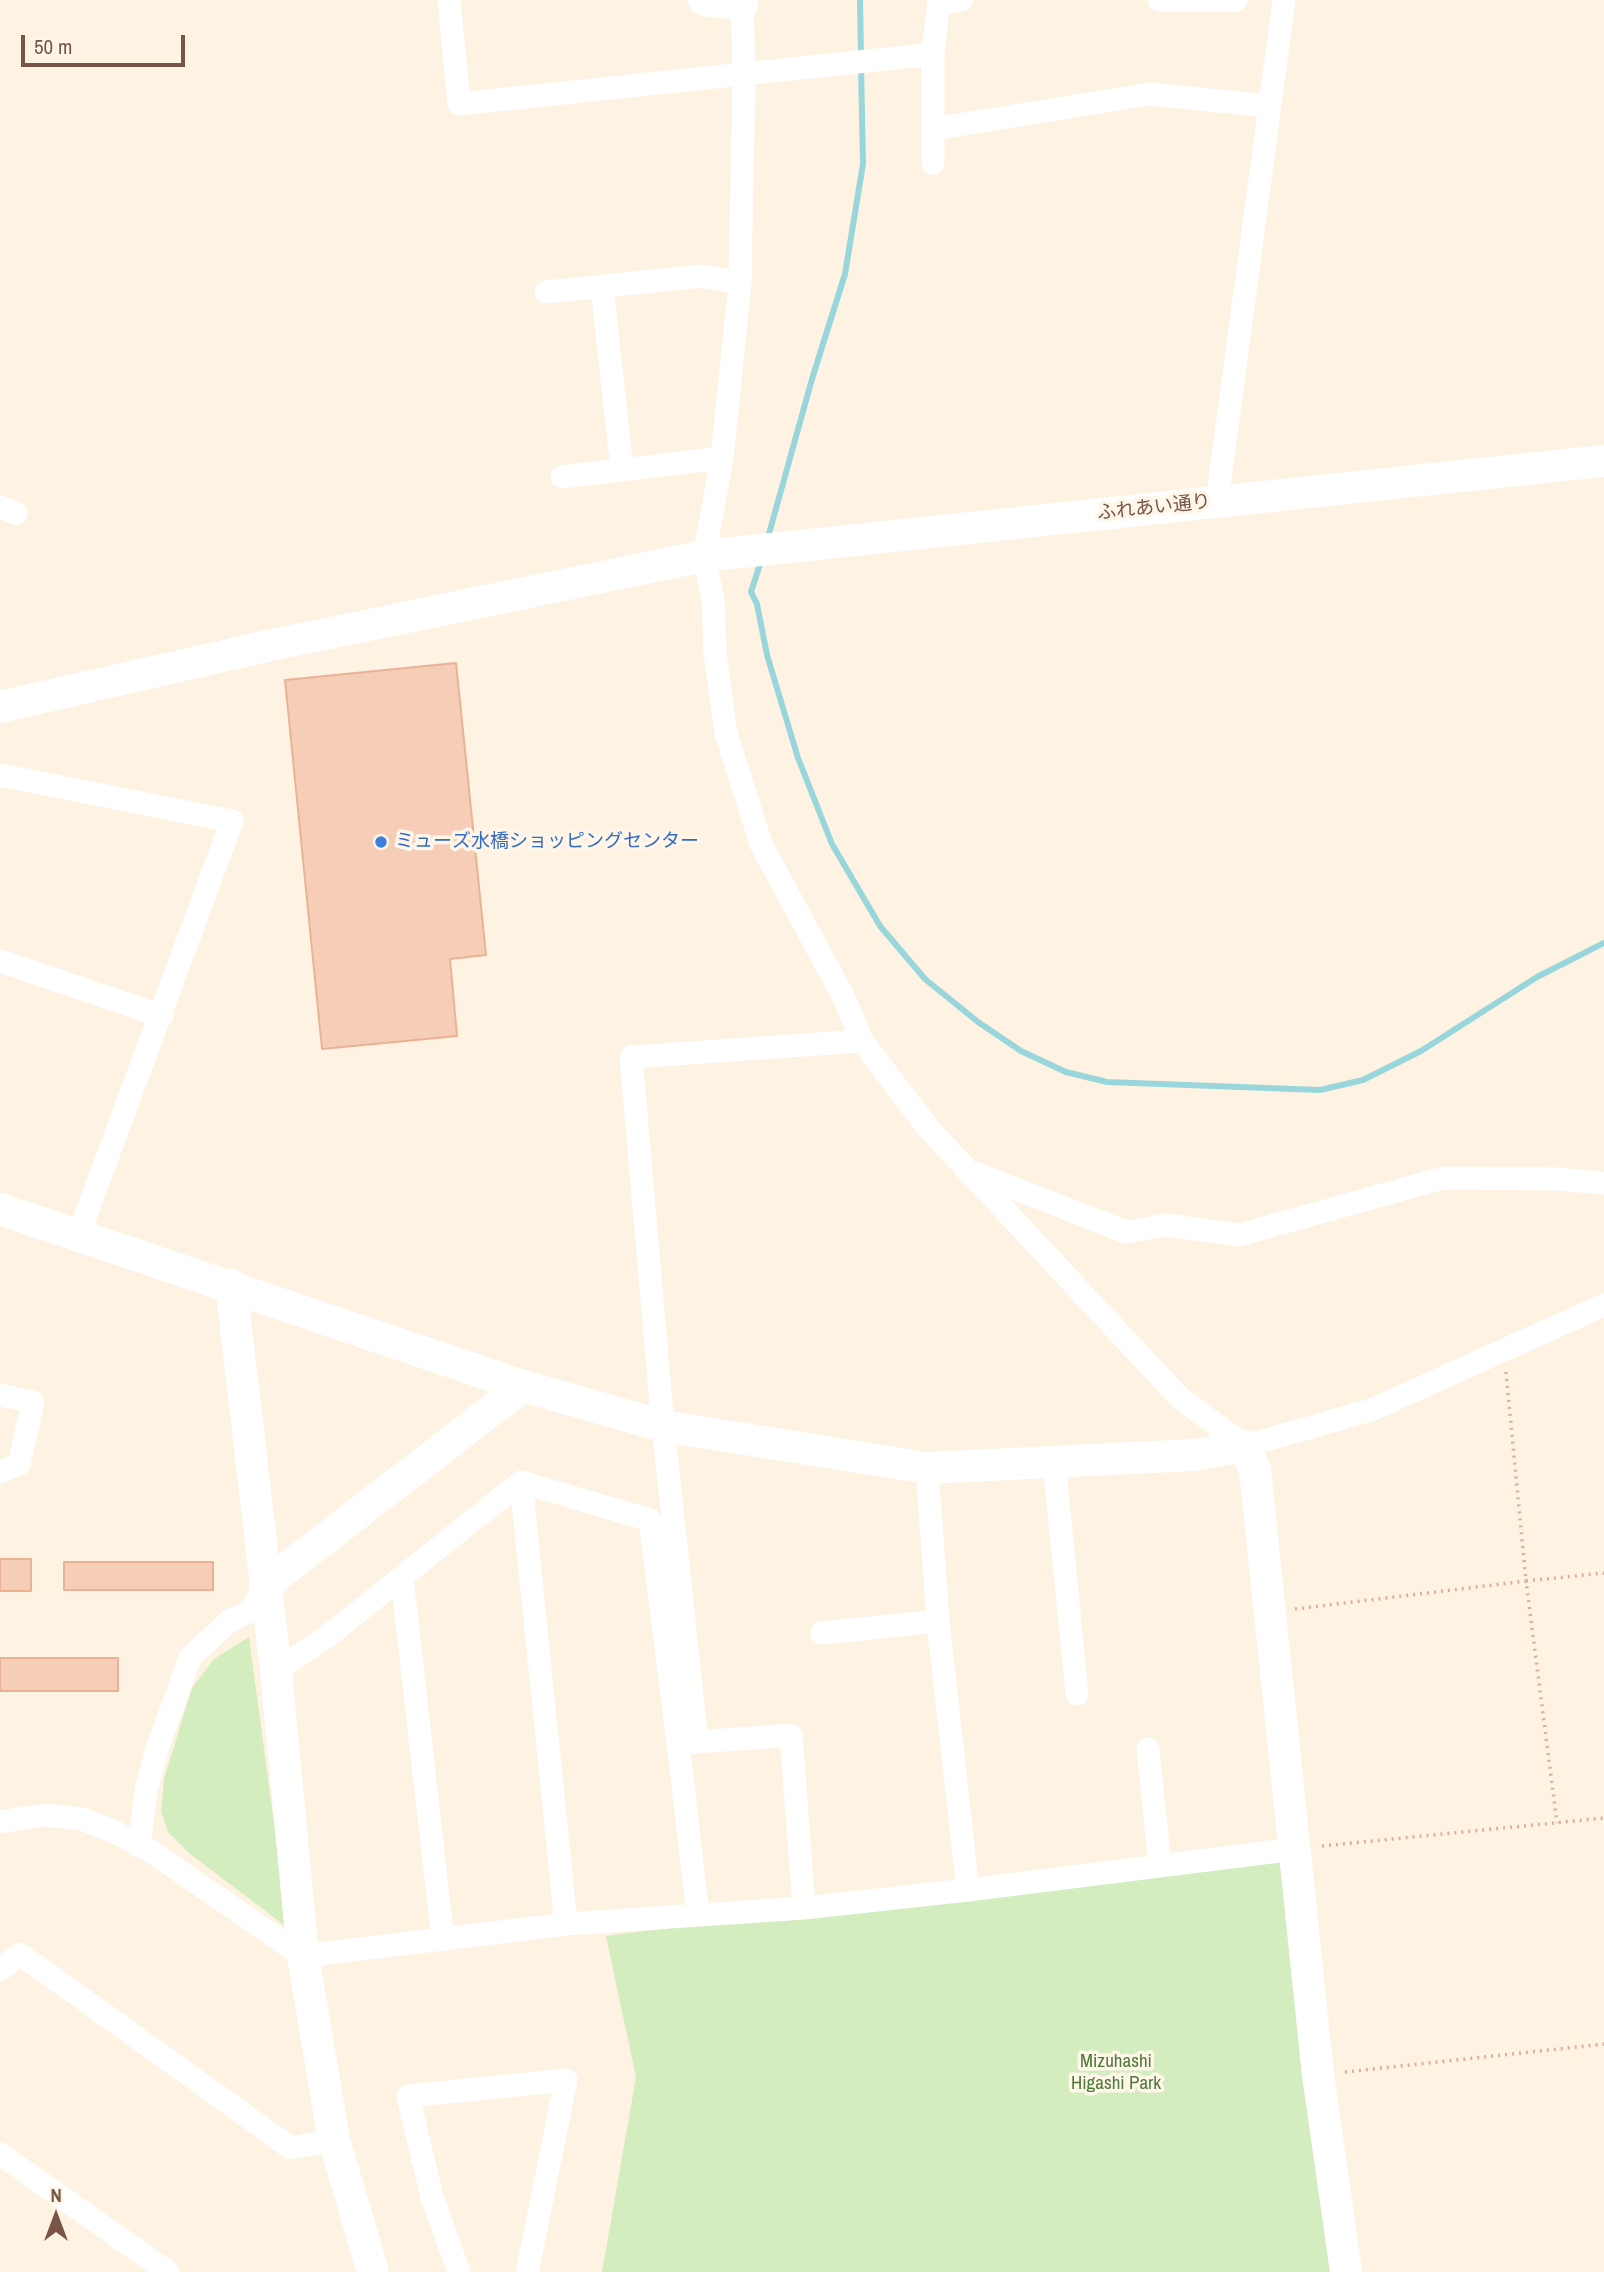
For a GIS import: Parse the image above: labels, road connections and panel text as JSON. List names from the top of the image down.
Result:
{
  "streets": {
    "street": ["ふれあい通り"]
  },
  "parks": ["Mizuhashi Higashi Park"],
  "places": ["ミューズ水橋ショッピングセンター"],
  "scale_bar": "50 m",
  "north": "top"
}
